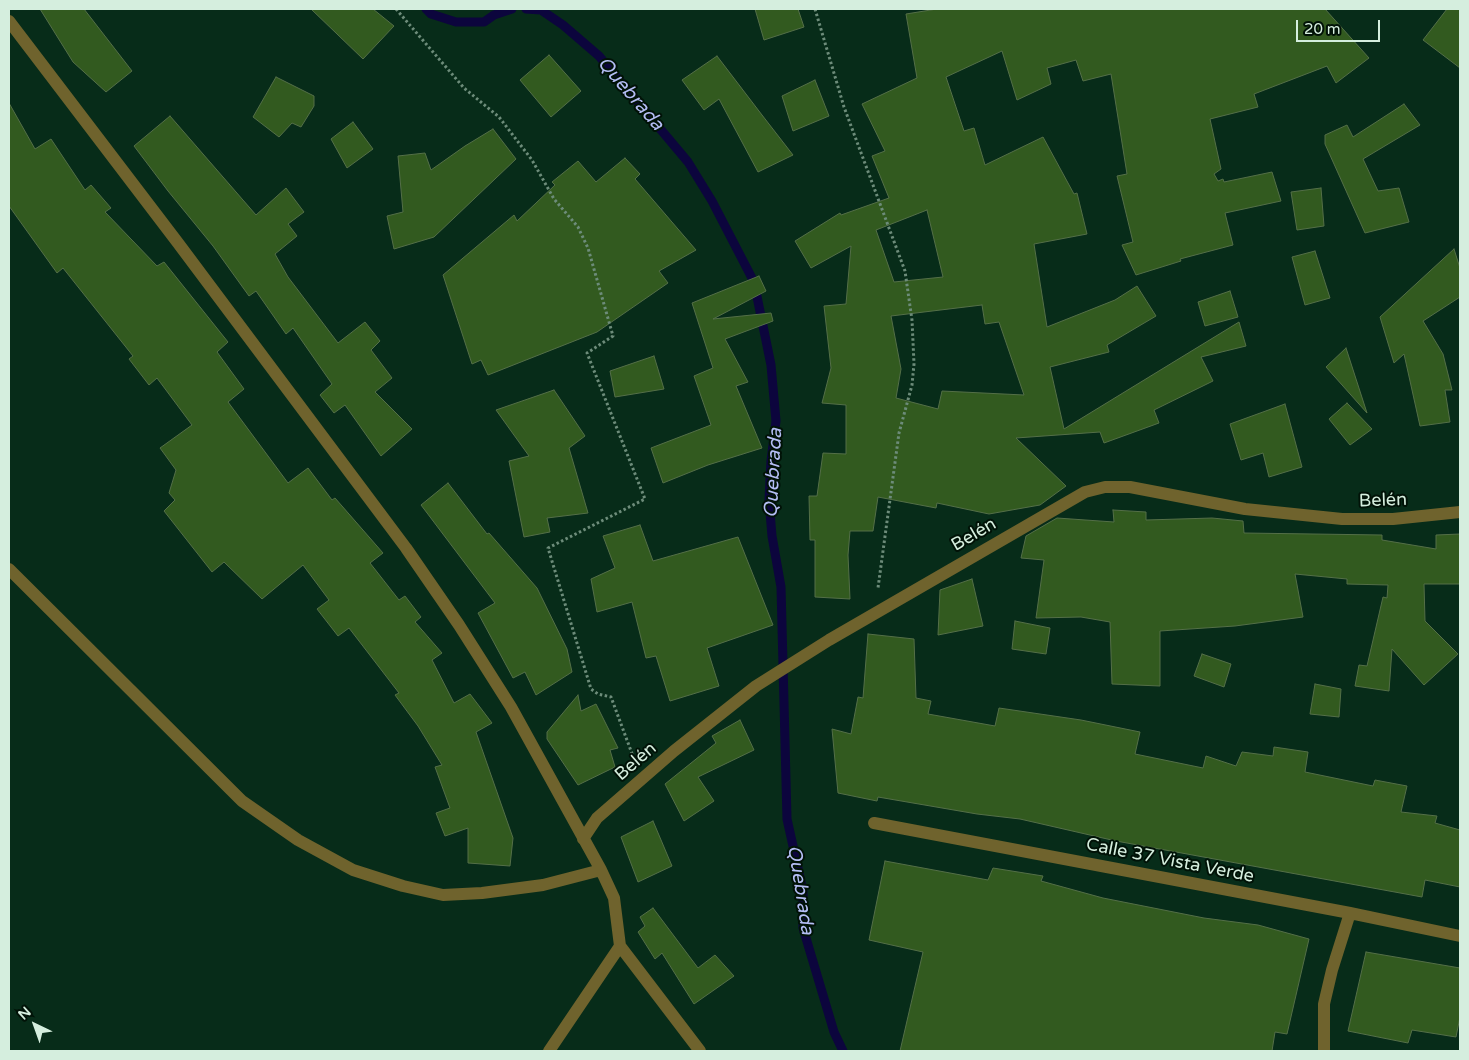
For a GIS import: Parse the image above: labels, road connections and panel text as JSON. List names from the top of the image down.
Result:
{
  "streets": {
    "street": ["Belén", "Calle 37 Vista Verde"]
  },
  "water": ["Quebrada"],
  "scale_bar": "20 m",
  "north": "top left"
}
